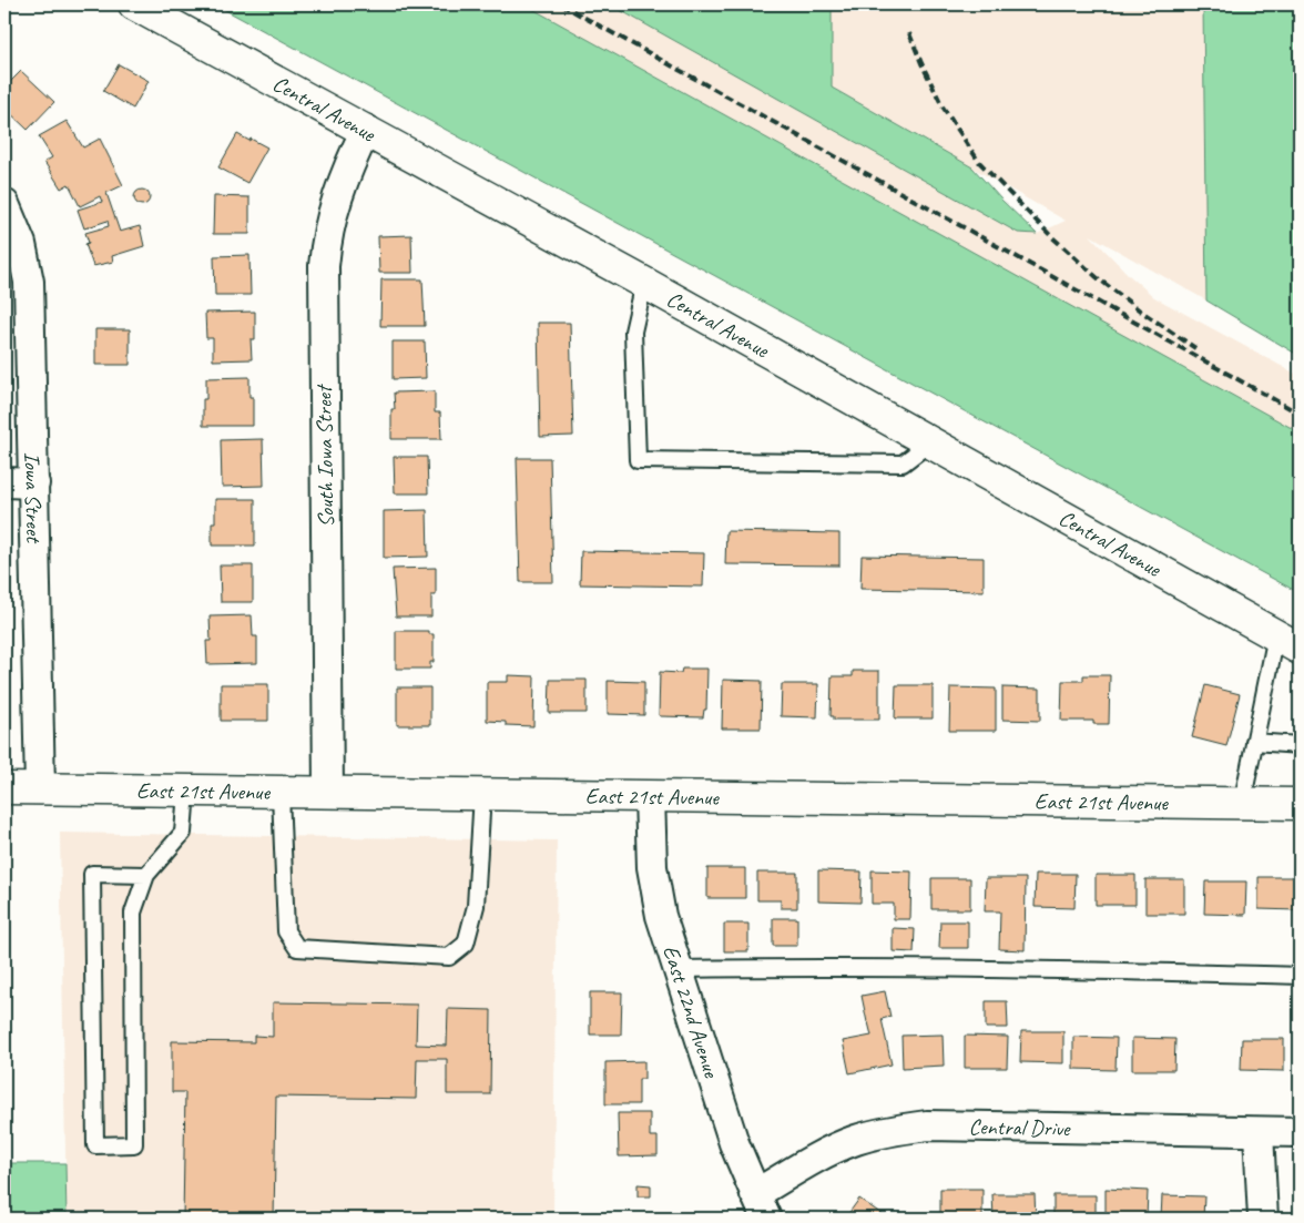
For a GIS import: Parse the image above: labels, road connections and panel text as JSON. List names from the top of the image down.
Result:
{
  "streets": {
    "street": [
      "Central Avenue",
      "South Iowa Street",
      "Iowa Street",
      "East 21st Avenue",
      "East 22nd Avenue",
      "Central Drive"
    ]
  },
  "crossings": [
    ["Central Avenue", "South Iowa Street"],
    ["South Iowa Street", "East 21st Avenue"],
    ["Iowa Street", "East 21st Avenue"],
    ["East 21st Avenue", "East 22nd Avenue"],
    ["East 22nd Avenue", "Central Drive"]
  ]
}
